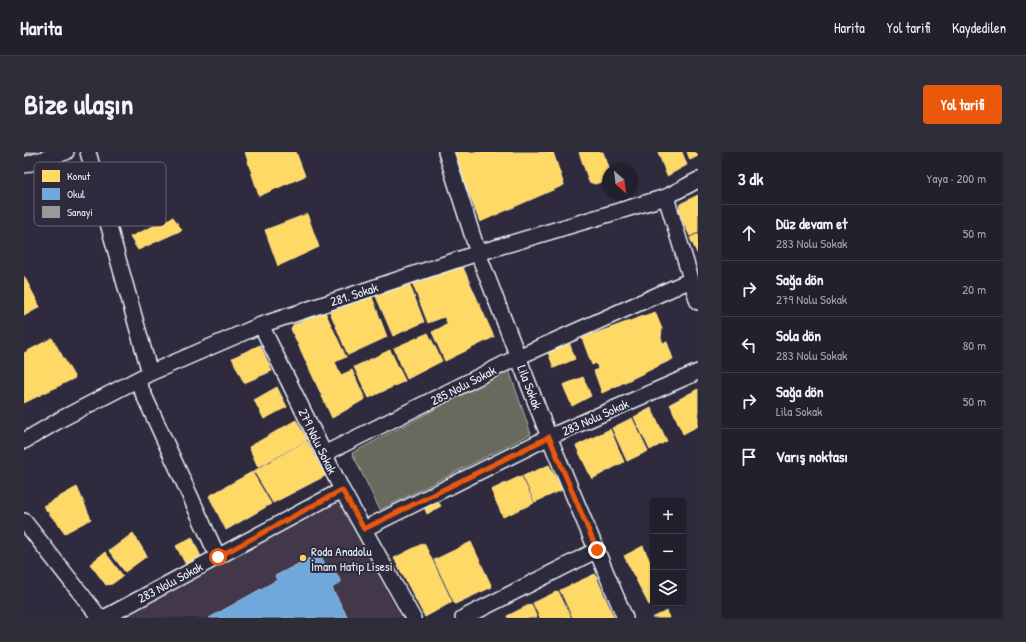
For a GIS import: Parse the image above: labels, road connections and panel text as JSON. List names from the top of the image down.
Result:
{
  "streets": {
    "street": [
      "281. Sokak",
      "285 Nolu Sokak",
      "Lila Sokak",
      "283 Nolu Sokak",
      "279 Nolu Sokak"
    ]
  },
  "crossings": [
    ["281. Sokak", "Lila Sokak"],
    ["281. Sokak", "279 Nolu Sokak"],
    ["285 Nolu Sokak", "Lila Sokak"],
    ["285 Nolu Sokak", "279 Nolu Sokak"],
    ["Lila Sokak", "283 Nolu Sokak"],
    ["283 Nolu Sokak", "279 Nolu Sokak"]
  ],
  "places": ["Roda Anadolu İmam Hatip Lisesi"],
  "legend": ["Konut", "Okul", "Sanayi"],
  "north": "bottom right",
  "page": {
    "header": "Harita",
    "nav": ["Harita", "Yol tarifi", "Kaydedilen"],
    "title": "Bize ulaşın",
    "buttons": "Yol tarifi",
    "heading": ["3 dk", "Yaya · 200 m"],
    "list": [
      ["Düz devam et", "283 Nolu Sokak", "50 m"],
      ["Sağa dön", "279 Nolu Sokak", "20 m"],
      ["Sola dön", "283 Nolu Sokak", "80 m"],
      ["Sağa dön", "Lila Sokak", "50 m"],
      "Varış noktası"
    ],
    "map_buttons": ["+", "−"]
  }
}
